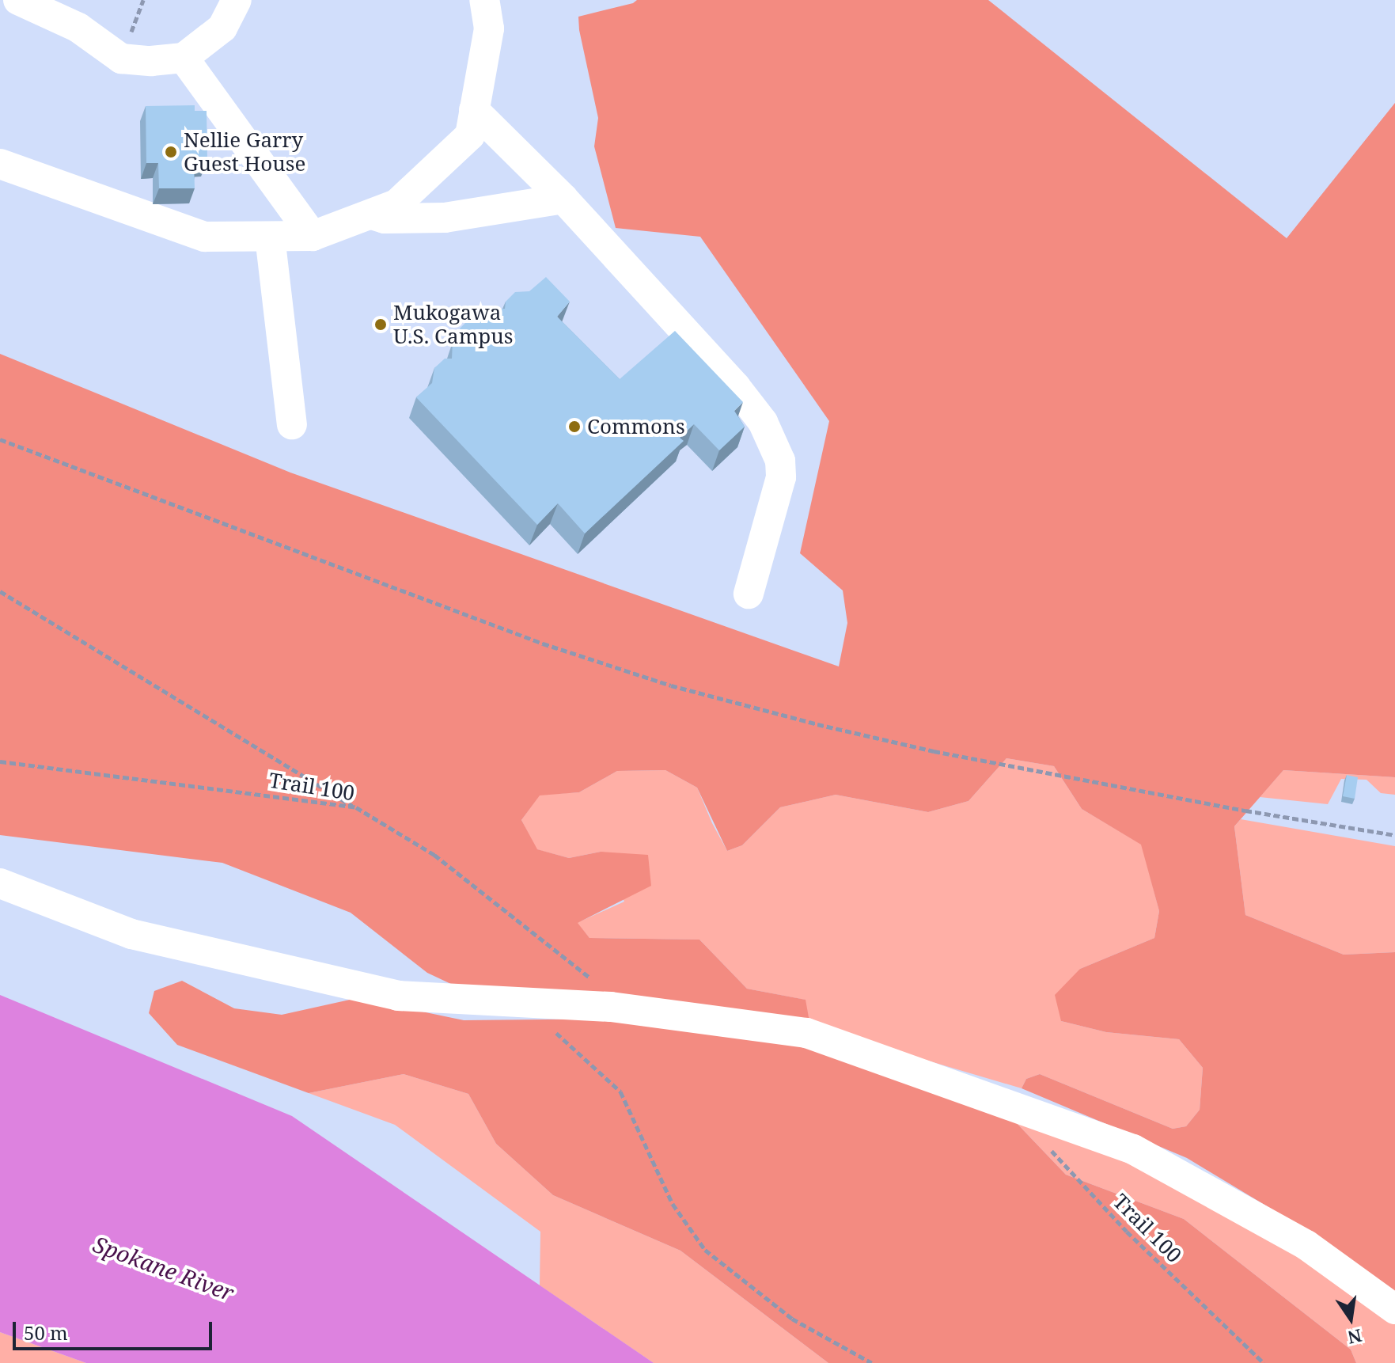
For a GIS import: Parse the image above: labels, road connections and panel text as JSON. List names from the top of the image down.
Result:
{
  "streets": {
    "path": ["Trail 100"]
  },
  "water": ["Spokane River"],
  "places": ["Nellie Garry Guest House", "Mukogawa U.S. Campus", "Commons"],
  "scale_bar": "50 m",
  "north": "bottom"
}
